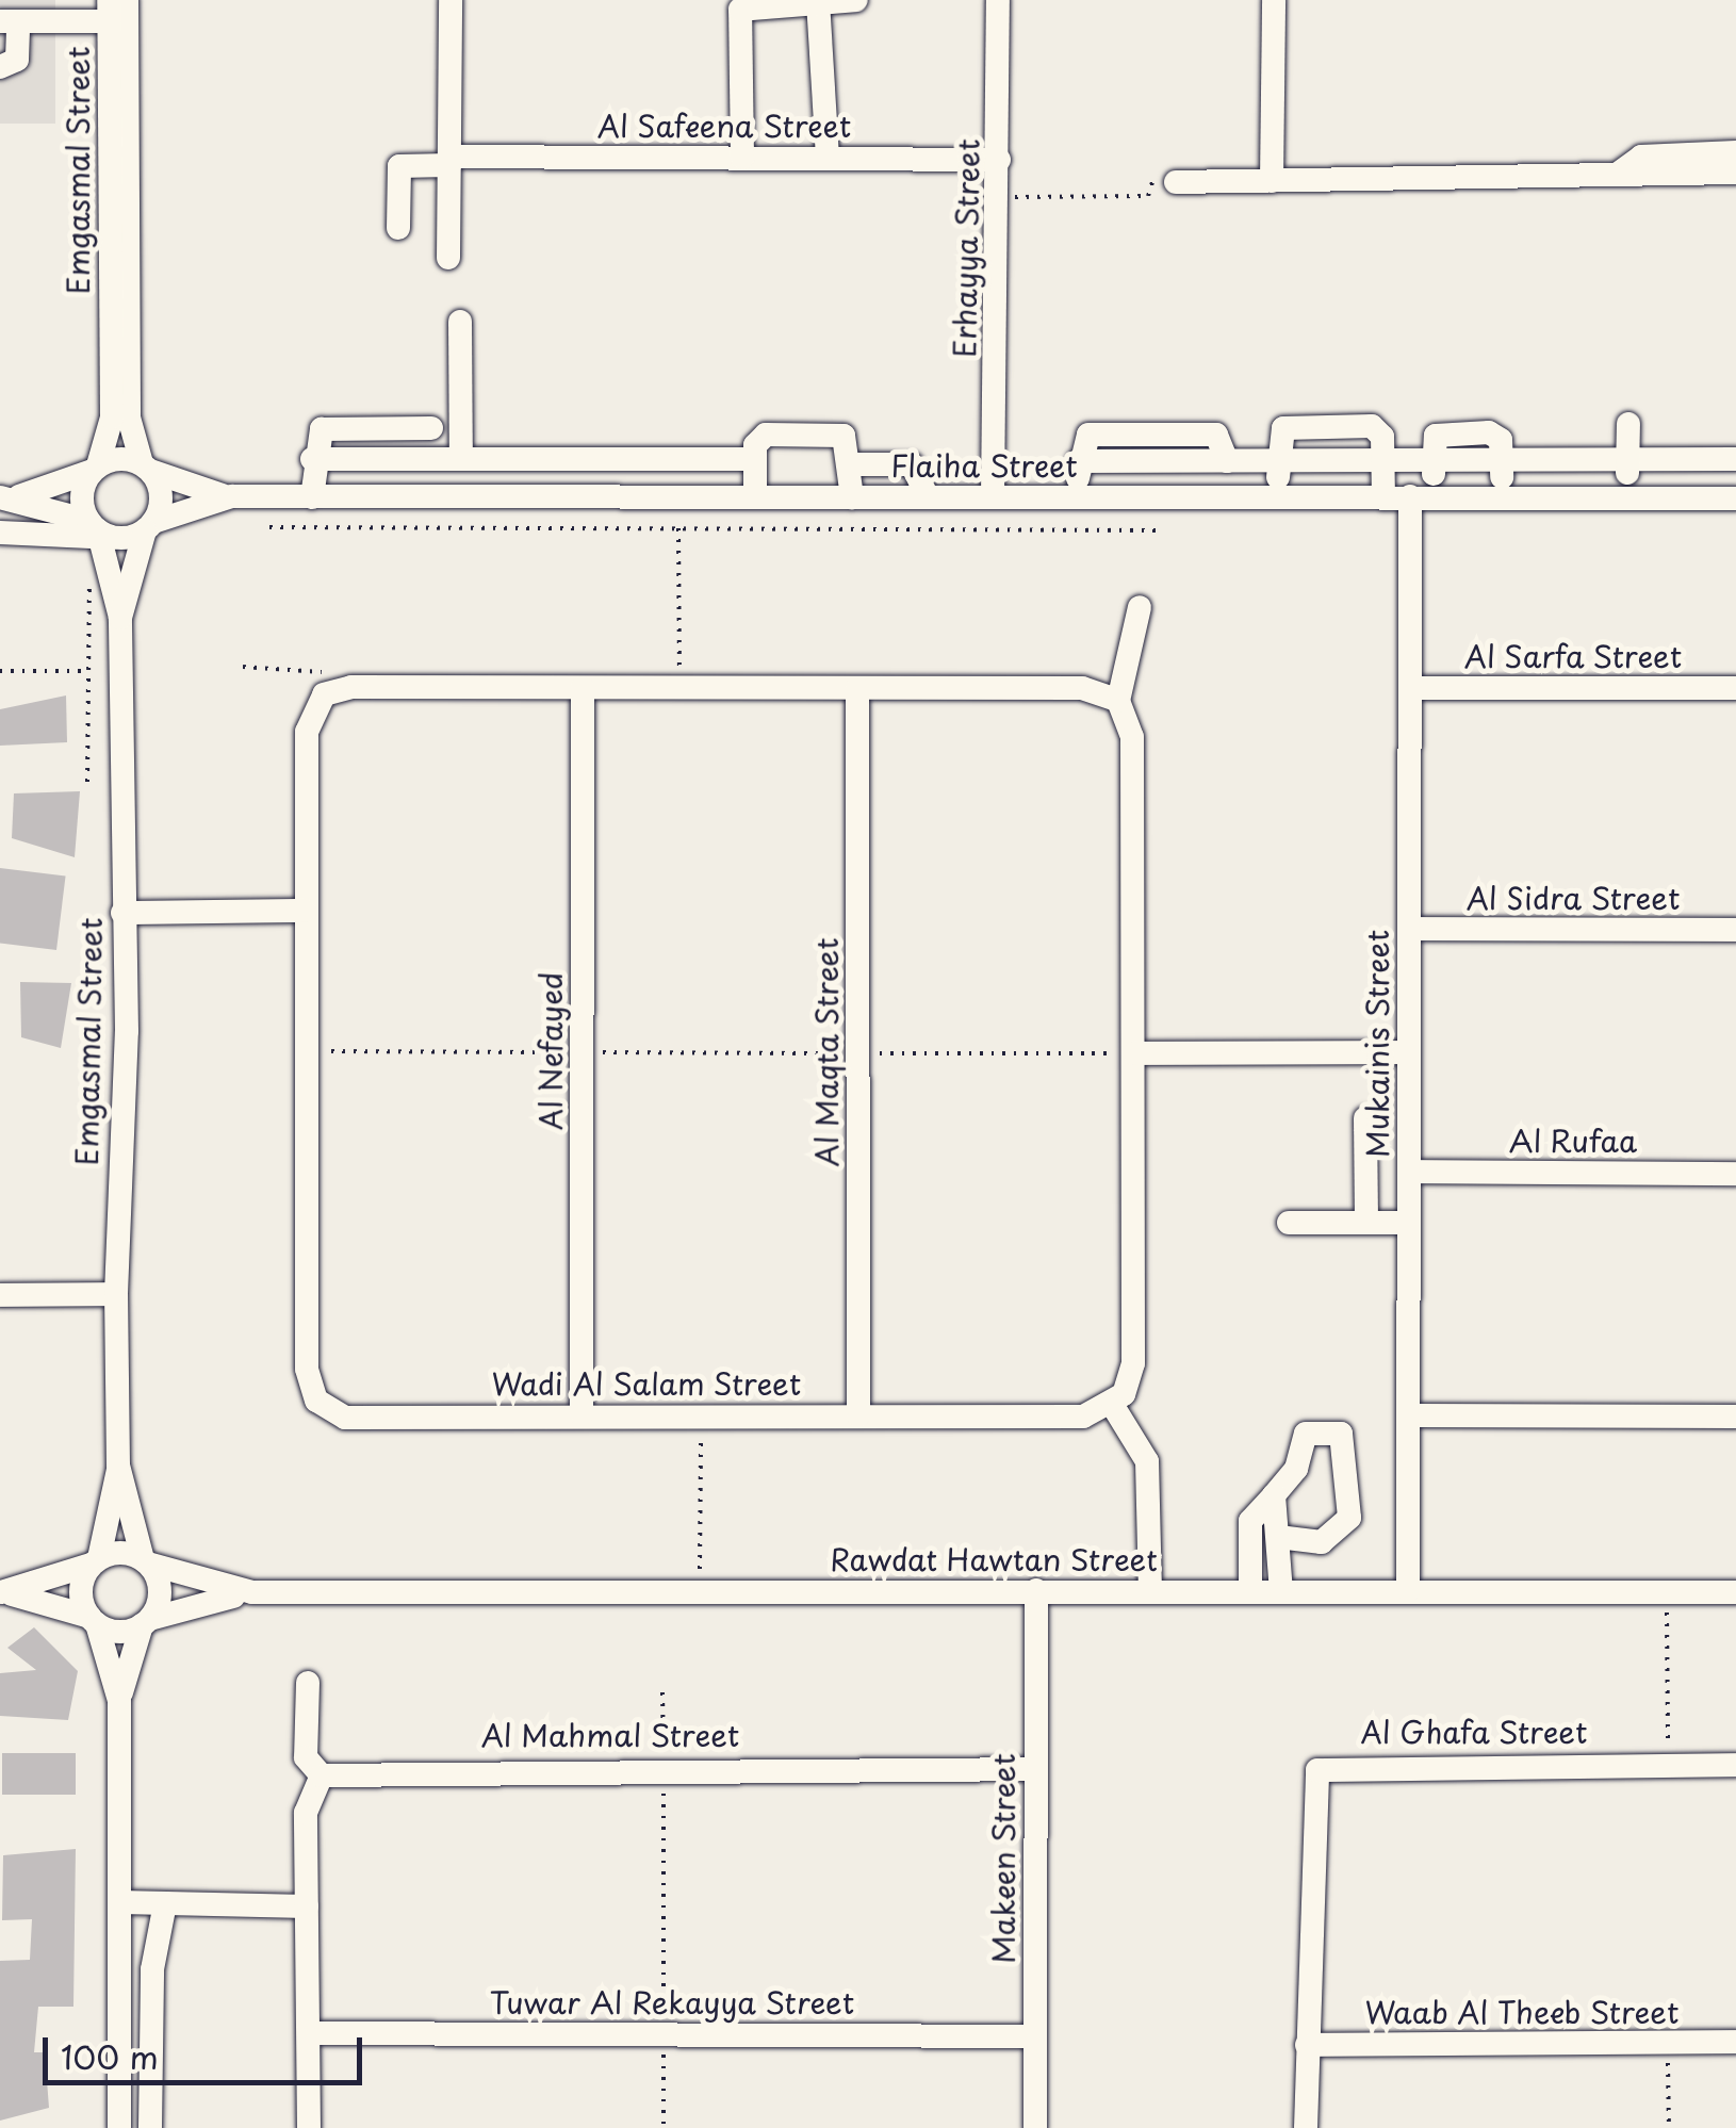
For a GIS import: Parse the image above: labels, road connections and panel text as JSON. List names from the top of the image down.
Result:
{
  "streets": {
    "street": [
      "Al Safeena Street",
      "Emgasmal Street",
      "Erhayya Street",
      "Flaiha Street",
      "Al Sarfa Street",
      "Al Sidra Street",
      "Mukainis Street",
      "Al Nefayed",
      "Al Maqta Street",
      "Al Rufaa",
      "Wadi Al Salam Street",
      "Rawdat Hawtan Street",
      "Al Ghafa Street",
      "Al Mahmal Street",
      "Makeen Street",
      "Tuwar Al Rekayya Street",
      "Waab Al Theeb Street"
    ]
  },
  "crossings": [
    ["Al Safeena Street", "Erhayya Street"],
    ["Emgasmal Street", "Flaiha Street"],
    ["Emgasmal Street", "Rawdat Hawtan Street"],
    ["Erhayya Street", "Flaiha Street"],
    ["Flaiha Street", "Mukainis Street"],
    ["Al Sarfa Street", "Mukainis Street"],
    ["Al Sidra Street", "Mukainis Street"],
    ["Mukainis Street", "Al Rufaa"],
    ["Mukainis Street", "Rawdat Hawtan Street"],
    ["Al Nefayed", "Wadi Al Salam Street"],
    ["Al Maqta Street", "Wadi Al Salam Street"],
    ["Rawdat Hawtan Street", "Makeen Street"],
    ["Al Ghafa Street", "Waab Al Theeb Street"],
    ["Al Mahmal Street", "Makeen Street"],
    ["Makeen Street", "Tuwar Al Rekayya Street"]
  ],
  "scale_bar": "100 m"
}
